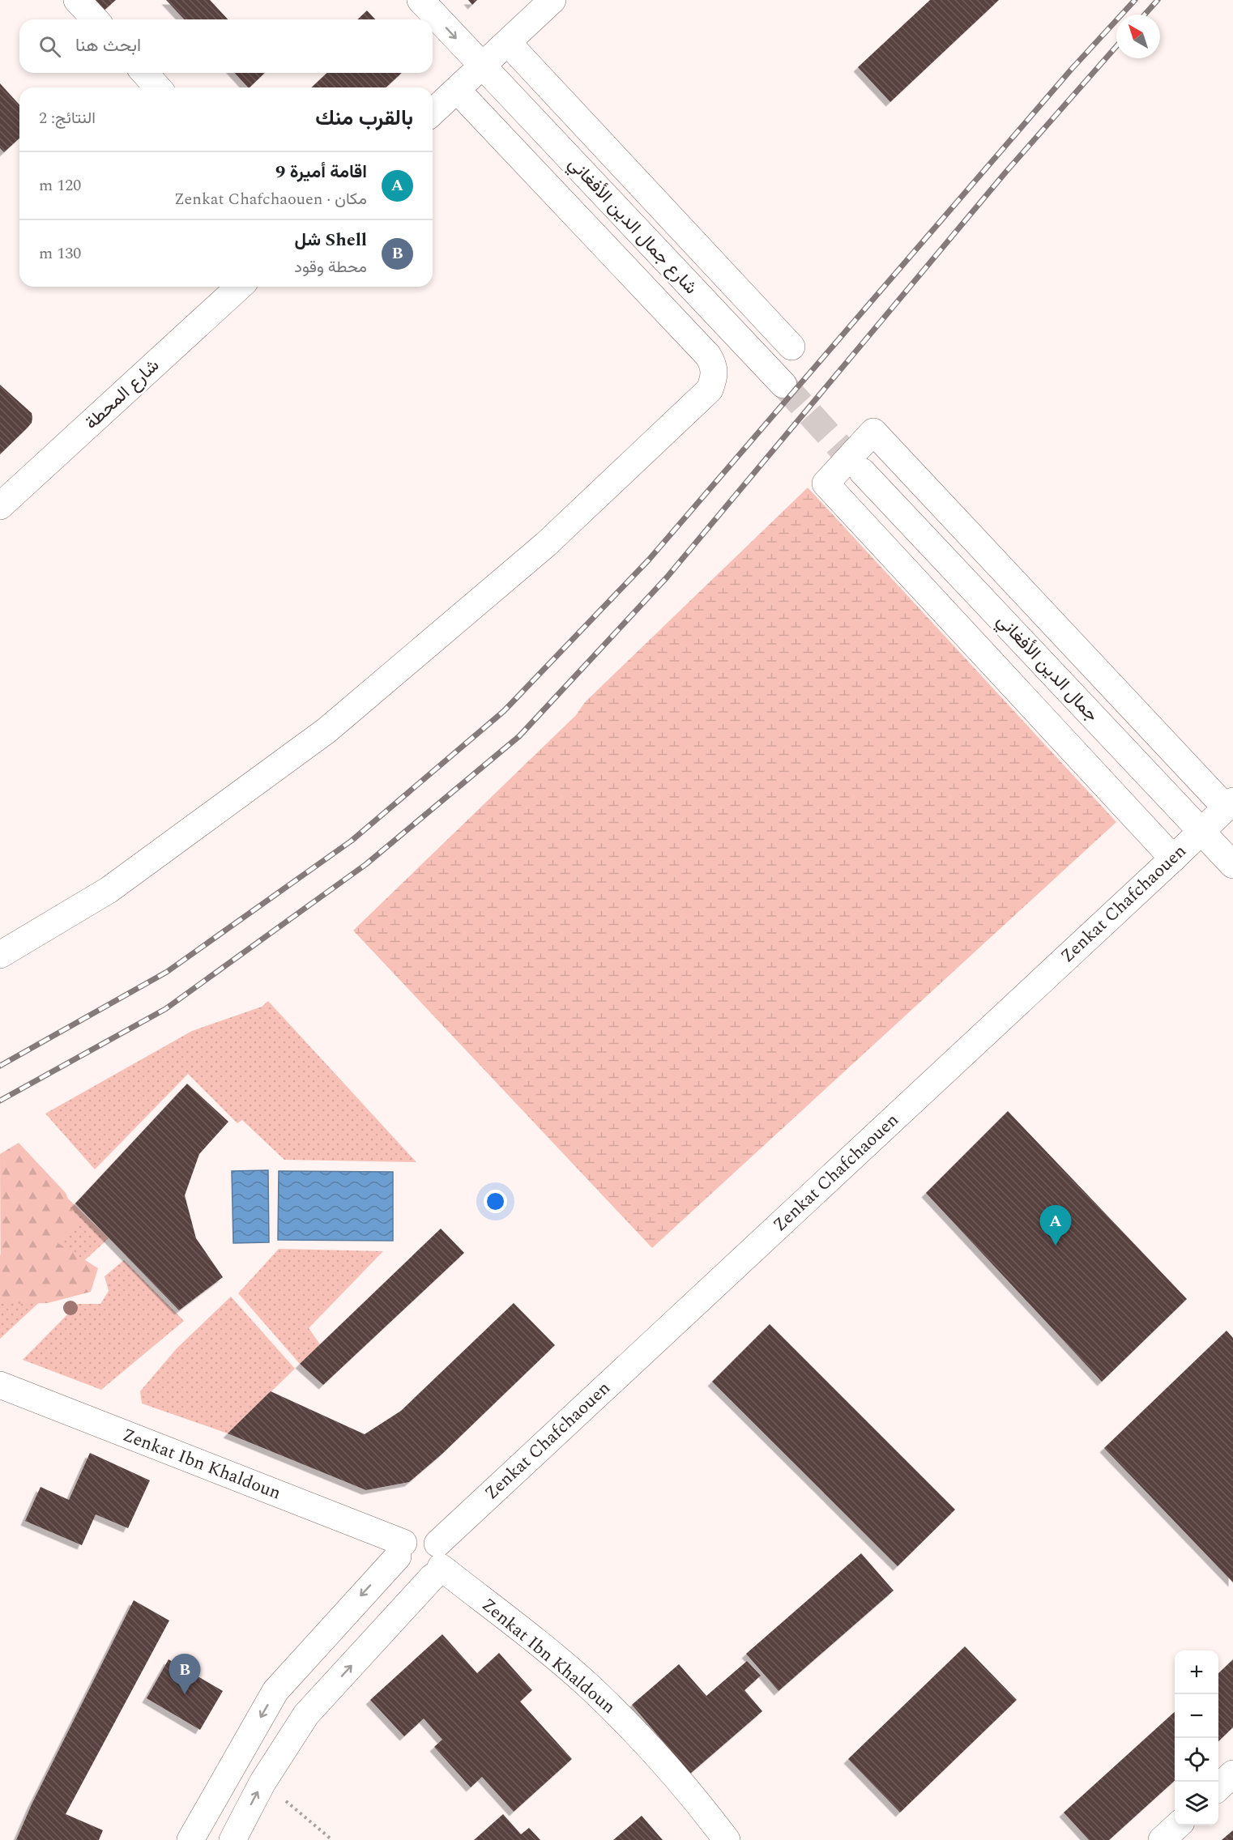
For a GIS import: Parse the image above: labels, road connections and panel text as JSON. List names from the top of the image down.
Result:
{
  "streets": {
    "street": [
      "شارع جمال الدين الأفغاني",
      "شارع المحطة",
      "جمال الدين الأفغاني",
      "Zenkat Chafchaouen",
      "Zenkat Ibn Khaldoun"
    ]
  },
  "crossings": [
    ["جمال الدين الأفغاني", "Zenkat Chafchaouen"],
    ["Zenkat Chafchaouen", "Zenkat Ibn Khaldoun"]
  ],
  "north": "top left",
  "page": {
    "search": "ابحث هنا",
    "heading": ["بالقرب منك", "النتائج: 2"],
    "list": [
      {
        "mark": "A",
        "name": "اقامة أميرة 9",
        "note": "مكان · Zenkat Chafchaouen",
        "value": "120 m"
      },
      {
        "mark": "B",
        "name": "Shell شل",
        "note": "محطة وقود",
        "value": "130 m"
      }
    ],
    "pins": ["A", "B"],
    "map_buttons": ["+", "−"]
  }
}
